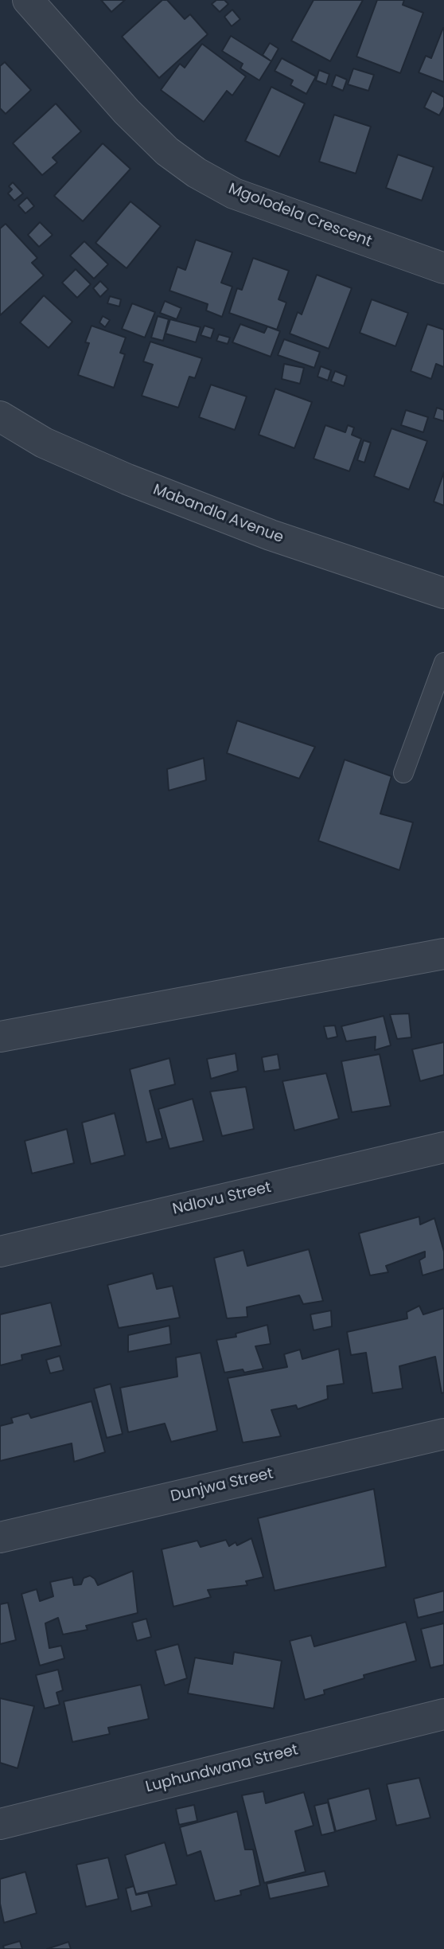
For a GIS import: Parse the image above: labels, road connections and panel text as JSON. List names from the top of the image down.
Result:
{
  "streets": {
    "street": [
      "Mgolodela Crescent",
      "Mabandla Avenue",
      "Ndlovu Street",
      "Dunjwa Street",
      "Luphundwana Street"
    ]
  }
}
